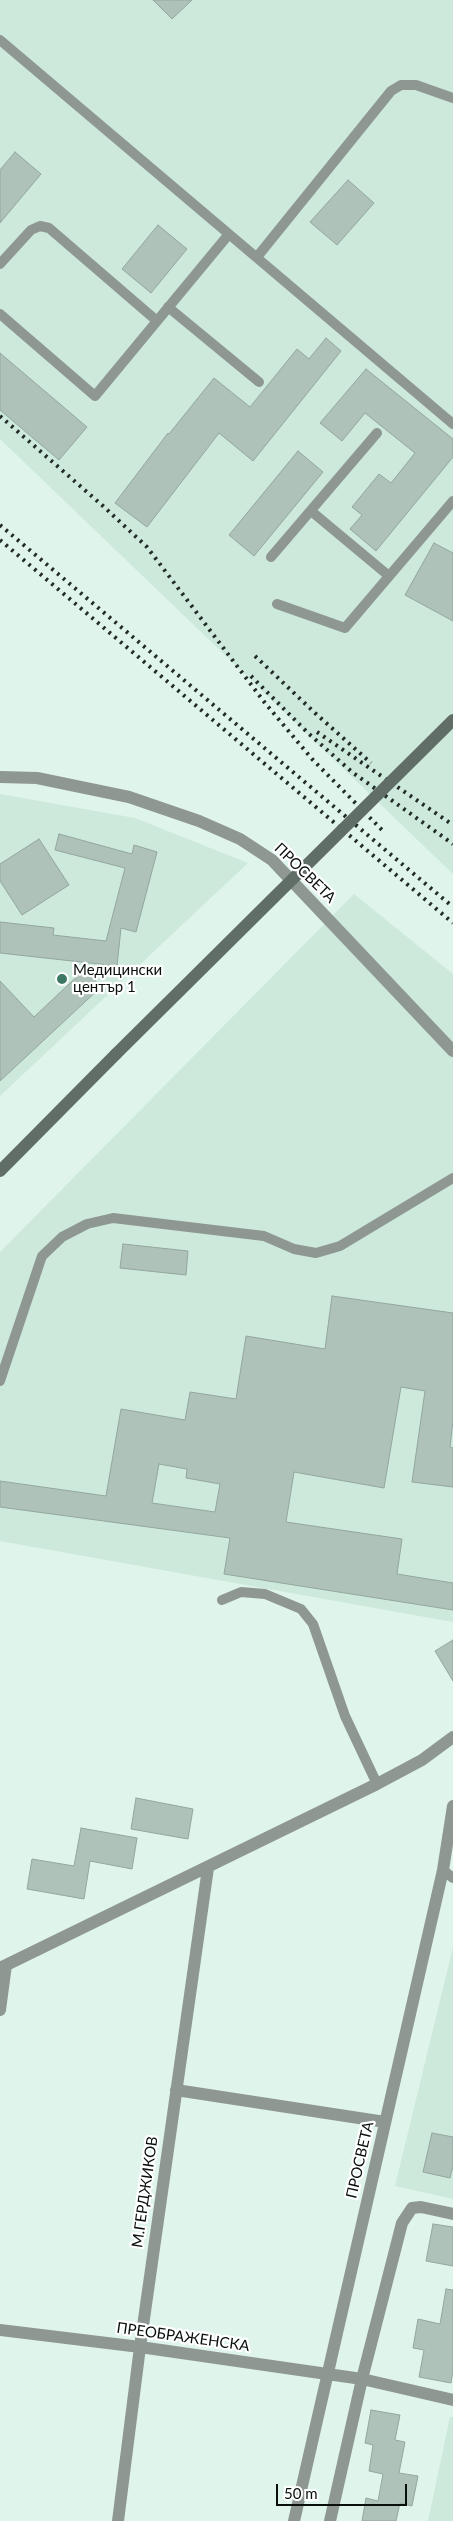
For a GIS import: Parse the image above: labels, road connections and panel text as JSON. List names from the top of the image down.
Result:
{
  "streets": {
    "street": ["ПРОСВЕТА", "М.ГЕРДЖИКОВ", "ПРЕОБРАЖЕНСКА"]
  },
  "crossings": [
    ["ПРОСВЕТА", "ПРЕОБРАЖЕНСКА"],
    ["М.ГЕРДЖИКОВ", "ПРЕОБРАЖЕНСКА"]
  ],
  "places": ["Медицински център 1"],
  "scale_bar": "50 m"
}
